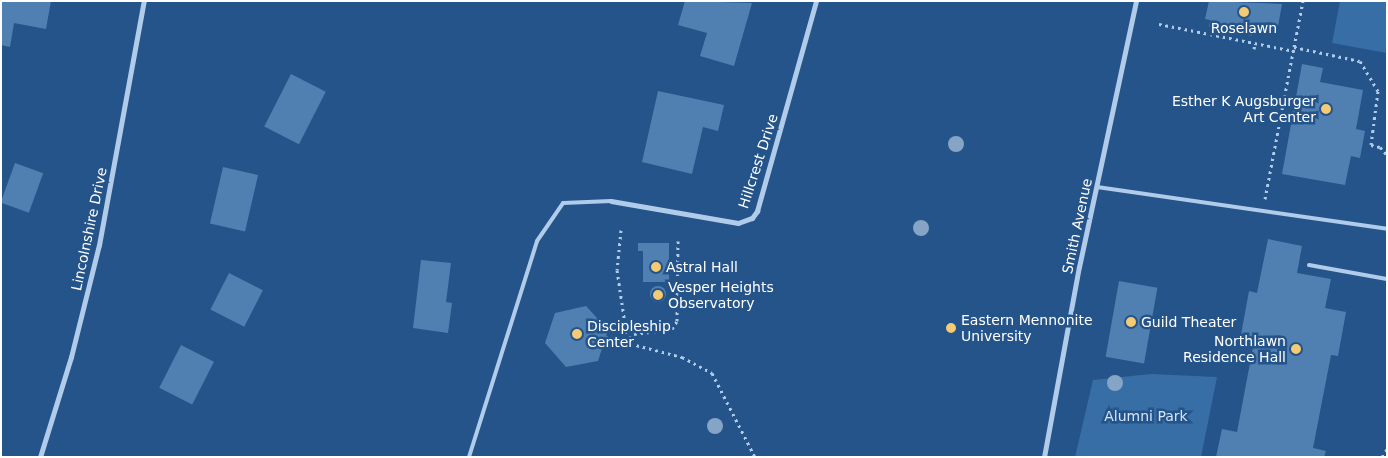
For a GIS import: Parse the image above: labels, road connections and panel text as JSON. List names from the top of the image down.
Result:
{
  "streets": {
    "street": ["Hillcrest Drive", "Smith Avenue", "Lincolnshire Drive"]
  },
  "parks": ["Alumni Park"],
  "places": [
    "Roselawn",
    "Esther K Augsburger Art Center",
    "Astral Hall",
    "Vesper Heights Observatory",
    "Guild Theater",
    "Eastern Mennonite University",
    "Discipleship Center",
    "Northlawn Residence Hall"
  ]
}
